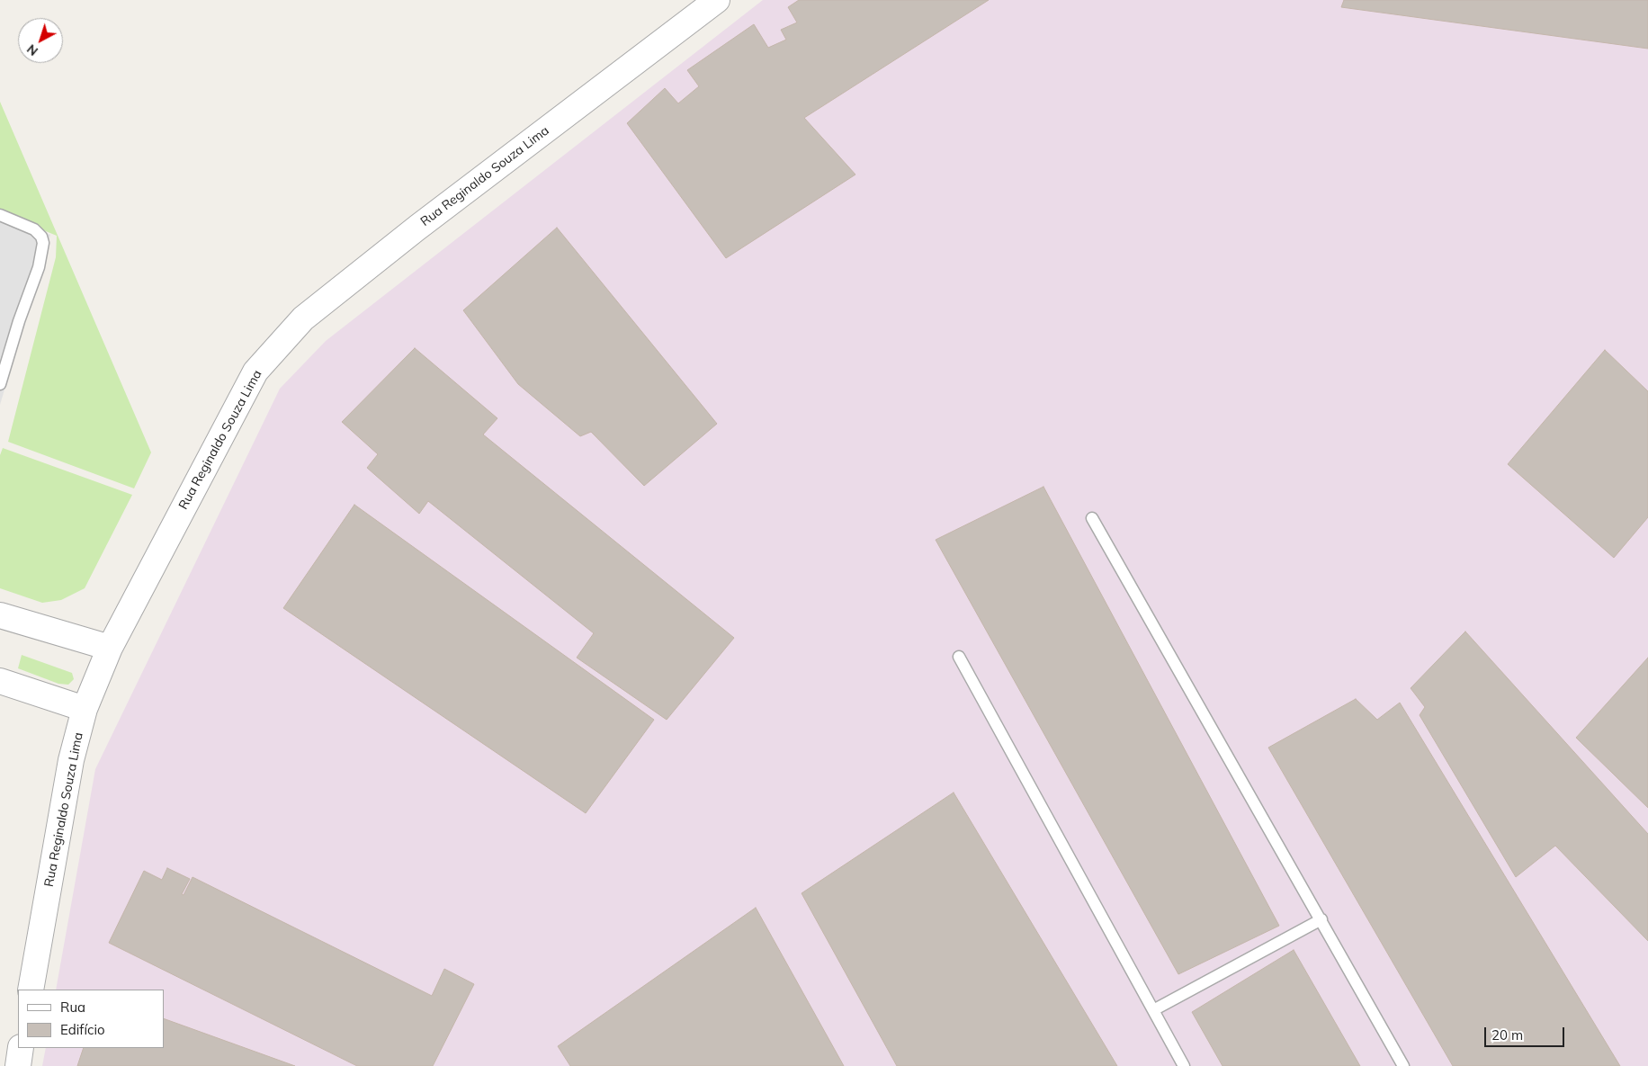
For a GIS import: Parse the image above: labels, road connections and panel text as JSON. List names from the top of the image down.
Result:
{
  "streets": {
    "street": ["Rua Reginaldo Souza Lima"]
  },
  "legend": ["Rua", "Edifício"],
  "scale_bar": "20 m",
  "north": "bottom left"
}
